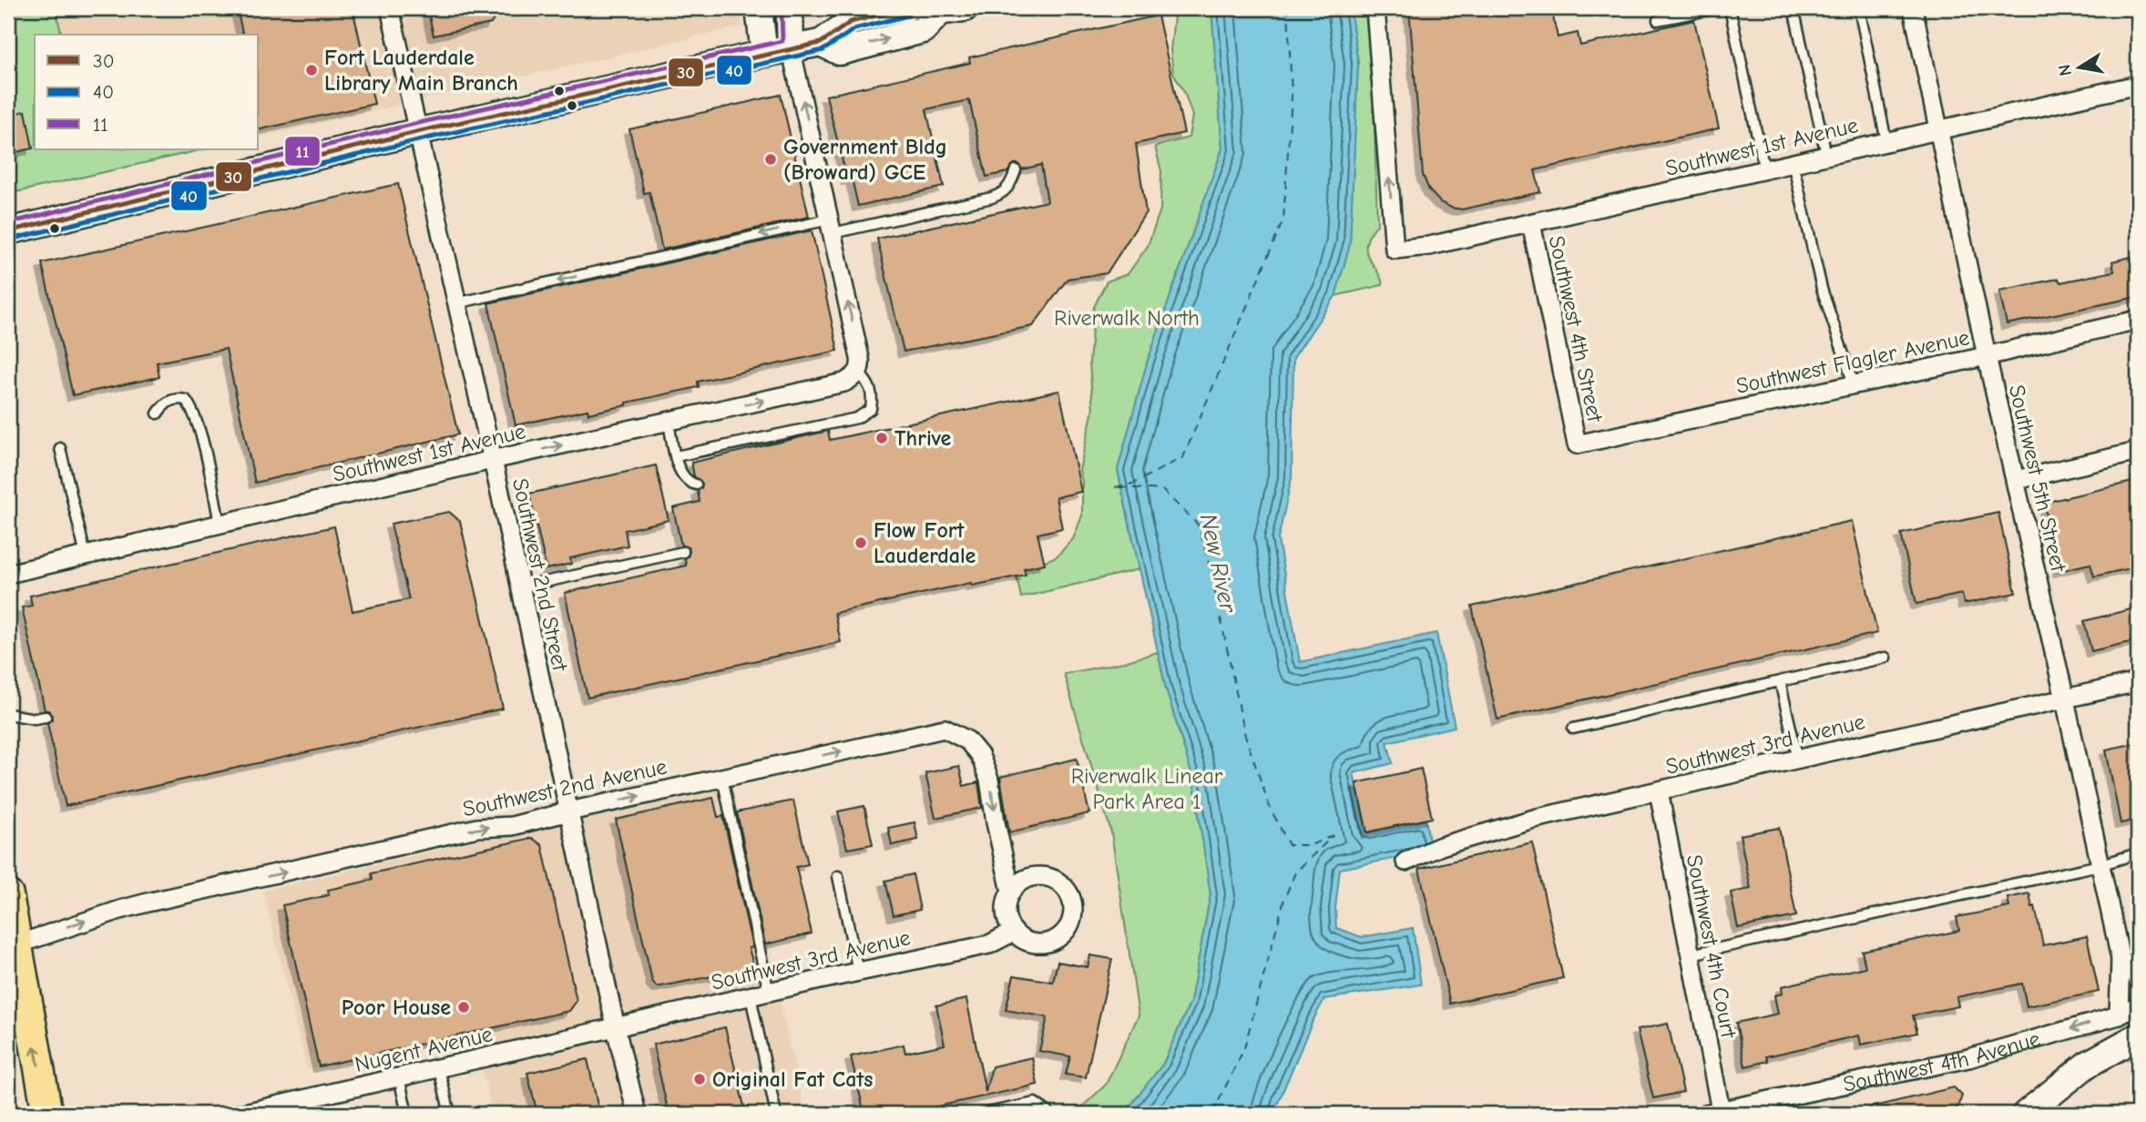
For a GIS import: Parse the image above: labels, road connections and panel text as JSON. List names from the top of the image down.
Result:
{
  "streets": {
    "street": [
      "Southwest 1st Avenue",
      "Southwest 4th Street",
      "Southwest Flagler Avenue",
      "Southwest 5th Street",
      "Southwest 2nd Street",
      "Southwest 3rd Avenue",
      "Southwest 2nd Avenue",
      "Southwest 4th Court",
      "Nugent Avenue",
      "Southwest 4th Avenue"
    ]
  },
  "crossings": [
    ["Southwest 1st Avenue", "Southwest 4th Street"],
    ["Southwest 1st Avenue", "Southwest 5th Street"],
    ["Southwest 1st Avenue", "Southwest 2nd Street"],
    ["Southwest 4th Street", "Southwest Flagler Avenue"],
    ["Southwest Flagler Avenue", "Southwest 5th Street"],
    ["Southwest 5th Street", "Southwest 3rd Avenue"],
    ["Southwest 5th Street", "Southwest 4th Avenue"],
    ["Southwest 2nd Street", "Southwest 3rd Avenue"],
    ["Southwest 2nd Street", "Southwest 2nd Avenue"],
    ["Southwest 2nd Street", "Nugent Avenue"],
    ["Southwest 3rd Avenue", "Southwest 2nd Avenue"],
    ["Southwest 3rd Avenue", "Southwest 4th Court"],
    ["Southwest 3rd Avenue", "Nugent Avenue"],
    ["Southwest 4th Court", "Southwest 4th Avenue"]
  ],
  "one_way": ["Southwest 2nd Avenue", "Southwest 4th Avenue"],
  "water": ["New River"],
  "parks": ["Riverwalk North", "Riverwalk Linear Park Area 1"],
  "places": [
    "Fort Lauderdale Library Main Branch",
    "Government Bldg (Broward) GCE",
    "Thrive",
    "Flow Fort Lauderdale",
    "Poor House",
    "Original Fat Cats"
  ],
  "lines": ["transit line 30", "transit line 11", "transit line 40"],
  "legend": ["30", "40", "11"],
  "north": "left"
}
